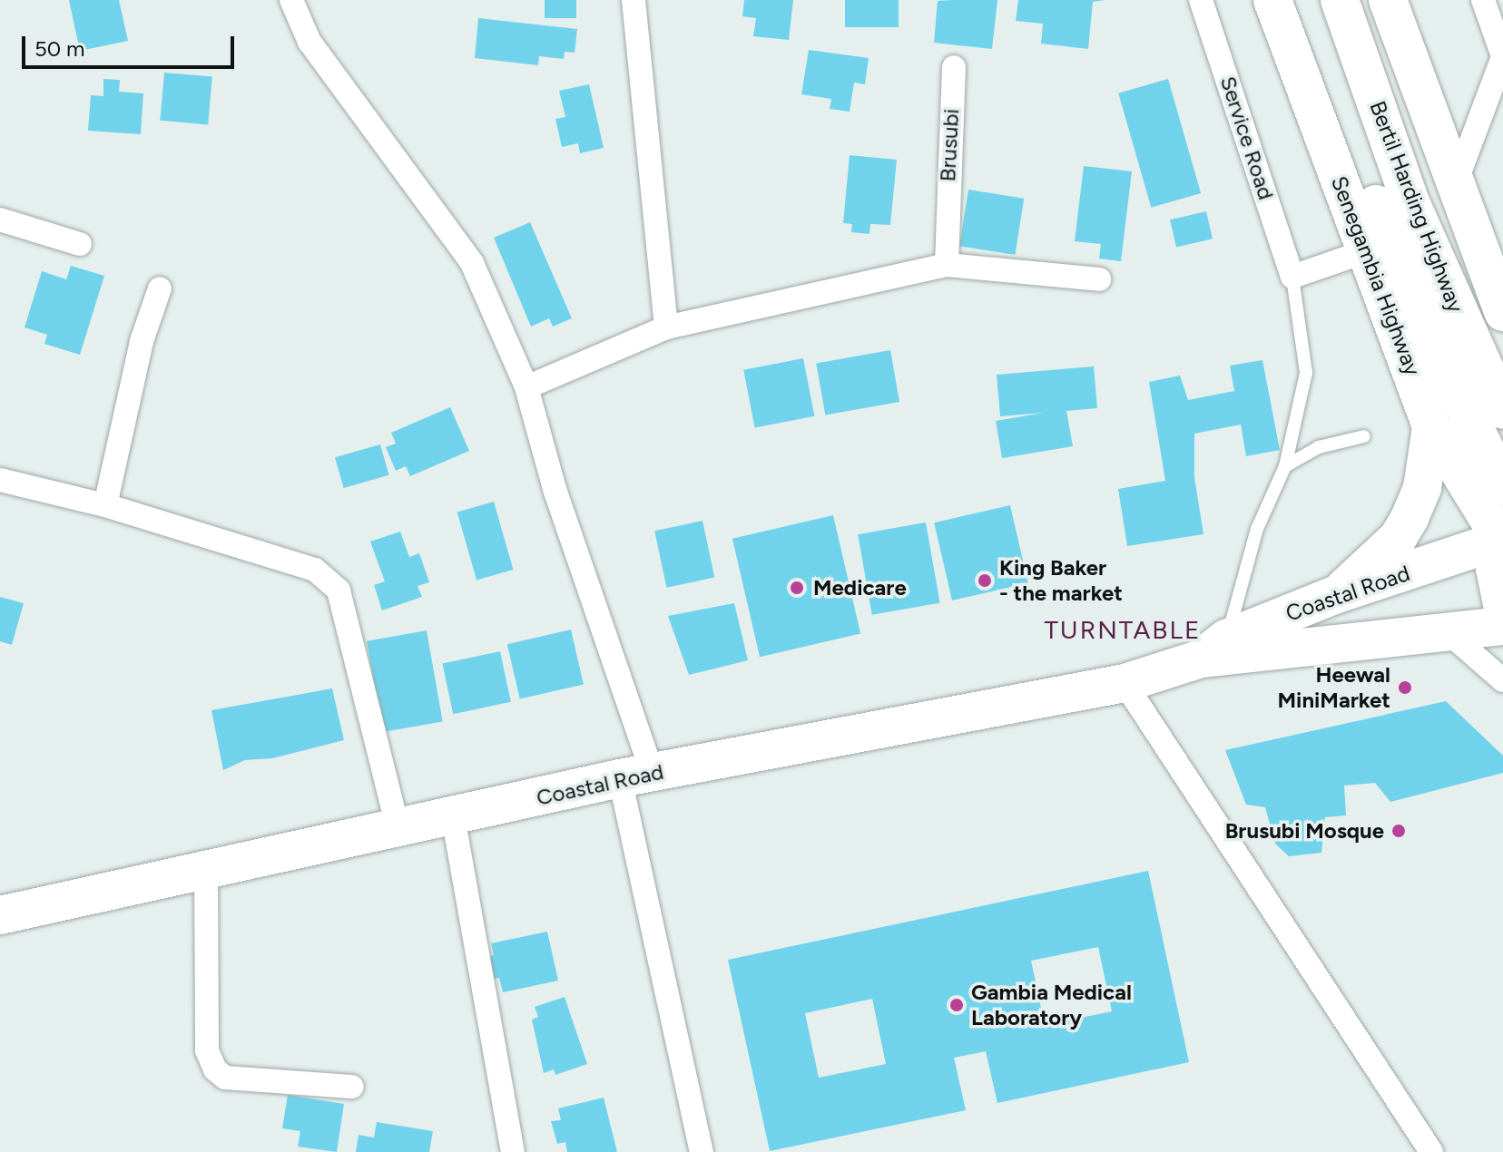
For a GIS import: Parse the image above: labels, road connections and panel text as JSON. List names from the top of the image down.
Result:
{
  "streets": {
    "main road": ["Bertil Harding Highway", "Senegambia Highway", "Coastal Road"],
    "street": ["Service Road", "Brusubi"]
  },
  "crossings": [
    ["Senegambia Highway", "Coastal Road"]
  ],
  "districts": ["TURNTABLE"],
  "places": [
    "King Baker - the market",
    "Medicare",
    "Heewal MiniMarket",
    "Brusubi Mosque",
    "Gambia Medical Laboratory"
  ],
  "scale_bar": "50 m"
}
